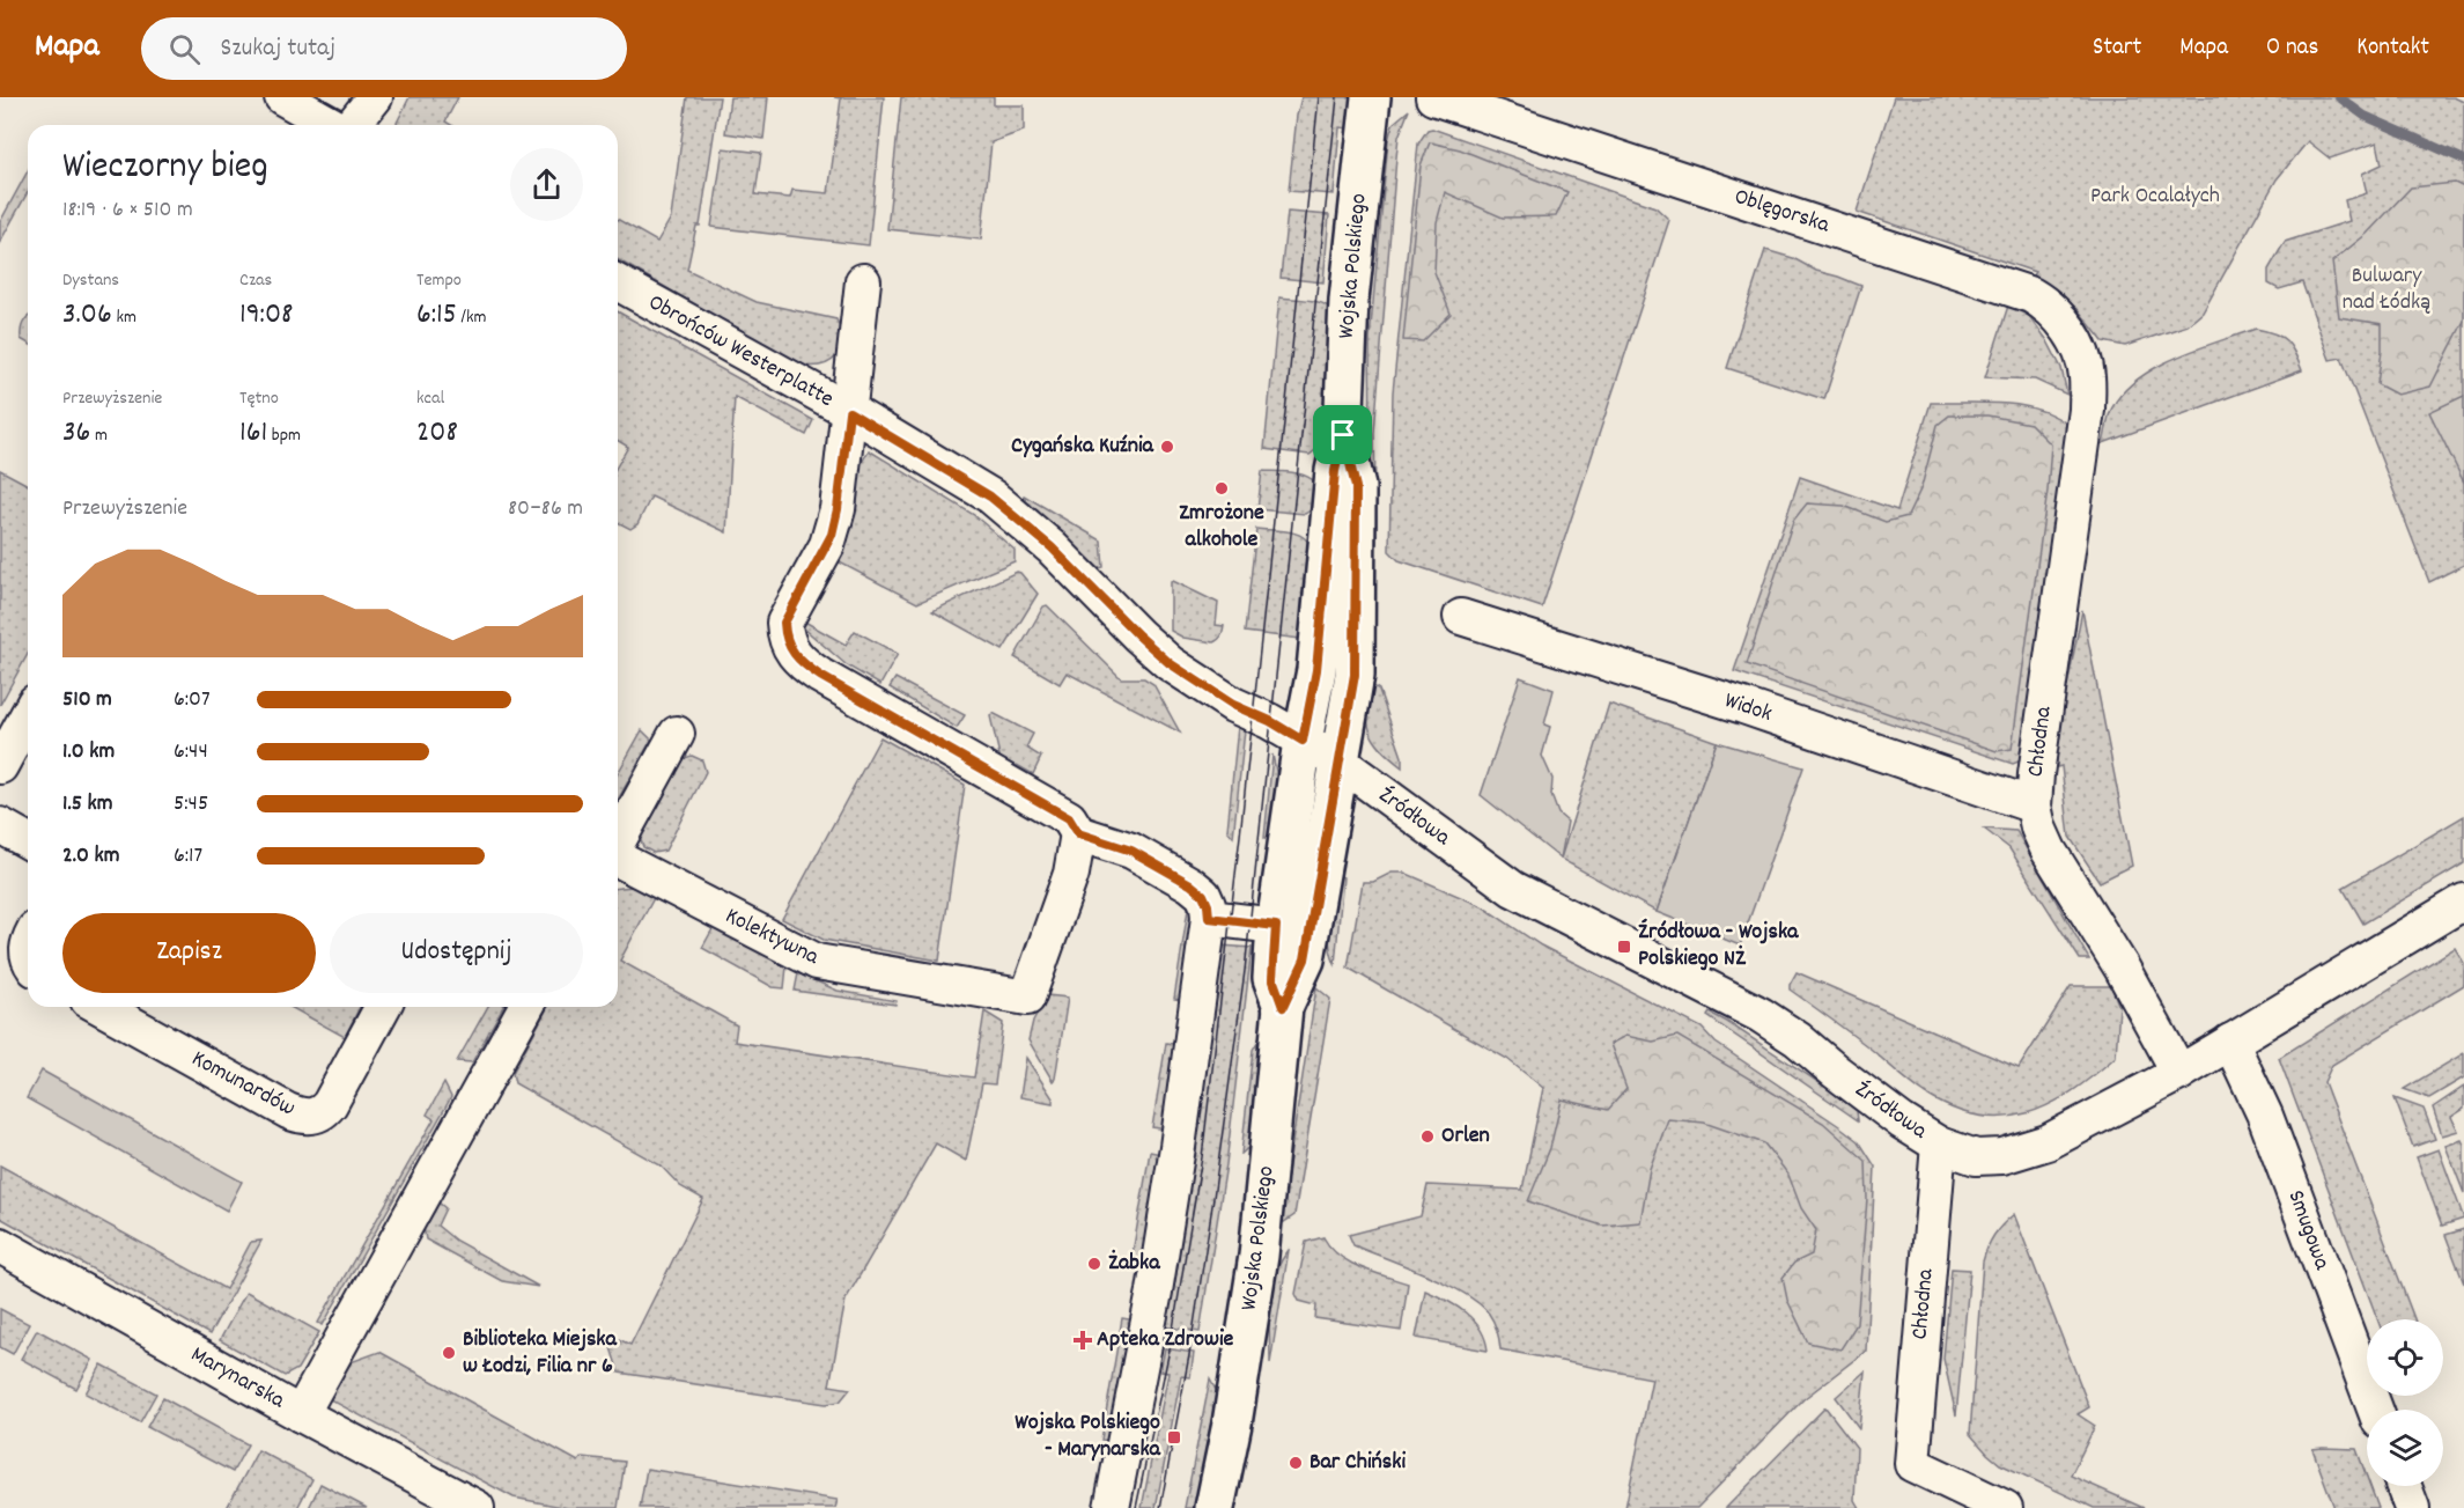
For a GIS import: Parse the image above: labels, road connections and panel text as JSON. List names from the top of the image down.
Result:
{
  "streets": {
    "main road": ["Wojska Polskiego"],
    "street": [
      "Oblęgorska",
      "Obrońców Westerplatte",
      "Widok",
      "Chłodna",
      "Źródłowa",
      "Kolektywna",
      "Komunardów",
      "Smugowa",
      "Marynarska"
    ]
  },
  "crossings": [
    ["Oblęgorska", "Chłodna"],
    ["Wojska Polskiego", "Obrońców Westerplatte"],
    ["Wojska Polskiego", "Źródłowa"],
    ["Obrońców Westerplatte", "Źródłowa"],
    ["Widok", "Chłodna"],
    ["Chłodna", "Źródłowa"],
    ["Źródłowa", "Smugowa"]
  ],
  "parks": ["Park Ocalałych", "Bulwary nad Łódką"],
  "places": {
    "other": [
      "Cygańska Kuźnia",
      "Zmrożone alkohole",
      "Orlen",
      "Żabka",
      "Biblioteka Miejska w Łodzi, Filia nr 6",
      "Bar Chiński"
    ],
    "transit": ["Źródłowa - Wojska Polskiego NŻ", "Wojska Polskiego - Marynarska"],
    "health": ["Apteka Zdrowie"]
  },
  "page": {
    "header": "Mapa",
    "search": "Szukaj tutaj",
    "nav": [
      "Start",
      "Mapa",
      "O nas",
      "Kontakt"
    ],
    "heading": ["Wieczorny bieg", "18:19 · 6 × 510 m"],
    "stats": [
      ["Dystans", "3.06 km"],
      ["Czas", "19:08"],
      ["Tempo", "6:15 /km"],
      ["Przewyższenie", "36 m"],
      ["Tętno", "161 bpm"],
      ["kcal", "208"]
    ],
    "chart": ["Przewyższenie", "80–86 m"],
    "list": [
      {
        "name": "510 m",
        "note": "6:07"
      },
      {
        "name": "1.0 km",
        "note": "6:44"
      },
      {
        "name": "1.5 km",
        "note": "5:45"
      },
      {
        "name": "2.0 km",
        "note": "6:17"
      }
    ],
    "buttons": ["Zapisz", "Udostępnij"]
  }
}
